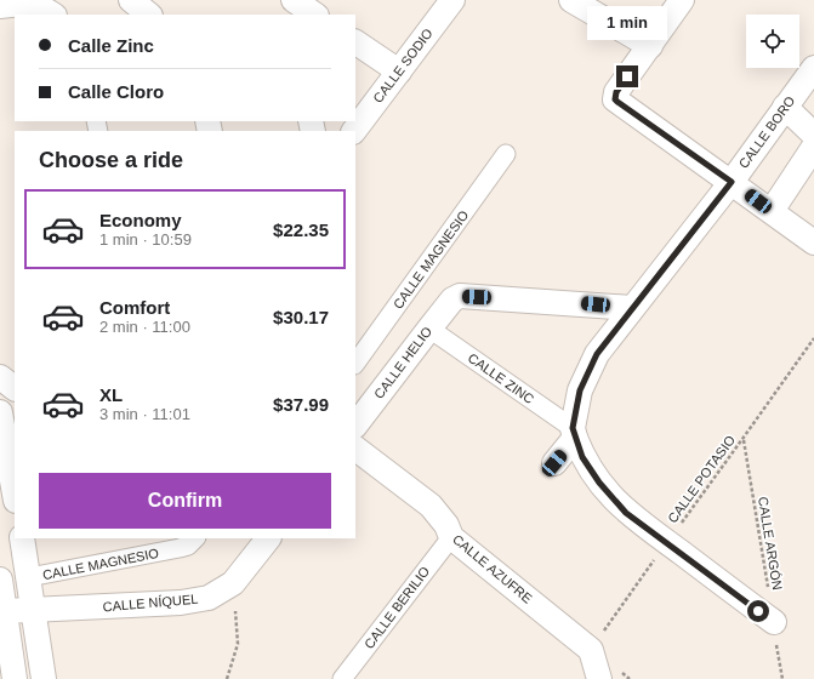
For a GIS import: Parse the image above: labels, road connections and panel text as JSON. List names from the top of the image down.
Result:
{
  "streets": {
    "street": [
      "CALLE SODIO",
      "CALLE BORO",
      "CALLE MAGNESIO",
      "CALLE HELIO",
      "CALLE ZINC",
      "CALLE AZUFRE",
      "CALLE NÍQUEL",
      "CALLE BERILIO"
    ],
    "path": ["CALLE POTASIO", "CALLE ARGÓN"]
  },
  "crossings": [
    ["CALLE BORO", "CALLE HELIO"],
    ["CALLE BORO", "CALLE ZINC"],
    ["CALLE HELIO", "CALLE ZINC"],
    ["CALLE POTASIO", "CALLE ARGÓN"],
    ["CALLE POTASIO", "CALLE AZUFRE"],
    ["CALLE AZUFRE", "CALLE BERILIO"]
  ],
  "page": {
    "bubble": "1 min",
    "banner": ["Calle Zinc", "Calle Cloro"],
    "heading": "Choose a ride",
    "list": [
      {
        "name": "Economy",
        "note": "1 min · 10:59",
        "value": "$22.35"
      },
      {
        "name": "Comfort",
        "note": "2 min · 11:00",
        "value": "$30.17"
      },
      {
        "name": "XL",
        "note": "3 min · 11:01",
        "value": "$37.99"
      }
    ],
    "buttons": "Confirm"
  }
}
